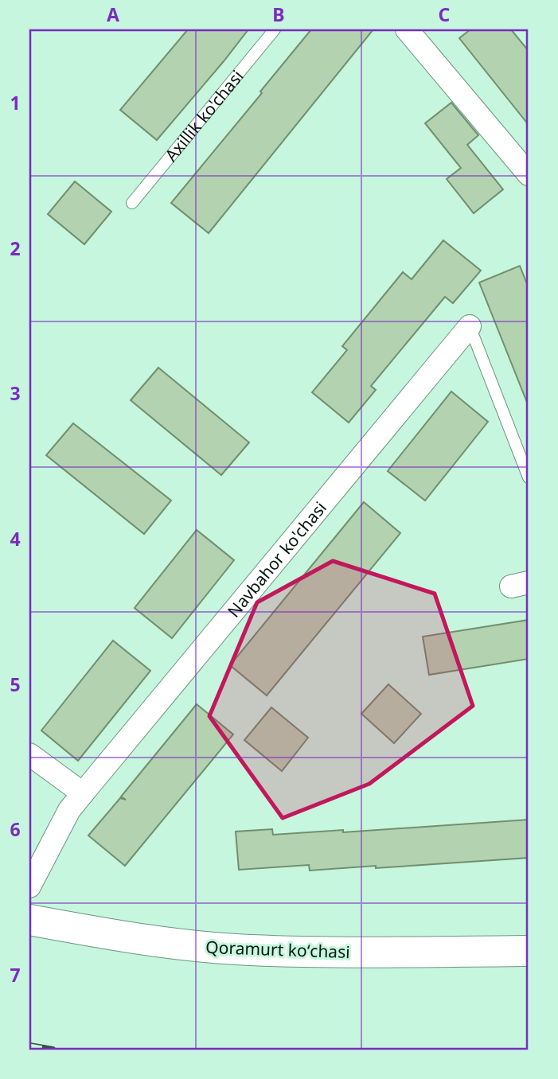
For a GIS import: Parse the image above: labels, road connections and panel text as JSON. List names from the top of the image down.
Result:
{
  "streets": {
    "main road": ["Qoramurt koʻchasi"],
    "street": ["Navbahor ko'chasi"],
    "lane": ["Axillik ko'chasi"]
  },
  "grid": {
    "columns": ["A", "B", "C"],
    "rows": [
      "1",
      "2",
      "3",
      "4",
      "5",
      "6",
      "7"
    ]
  }
}
